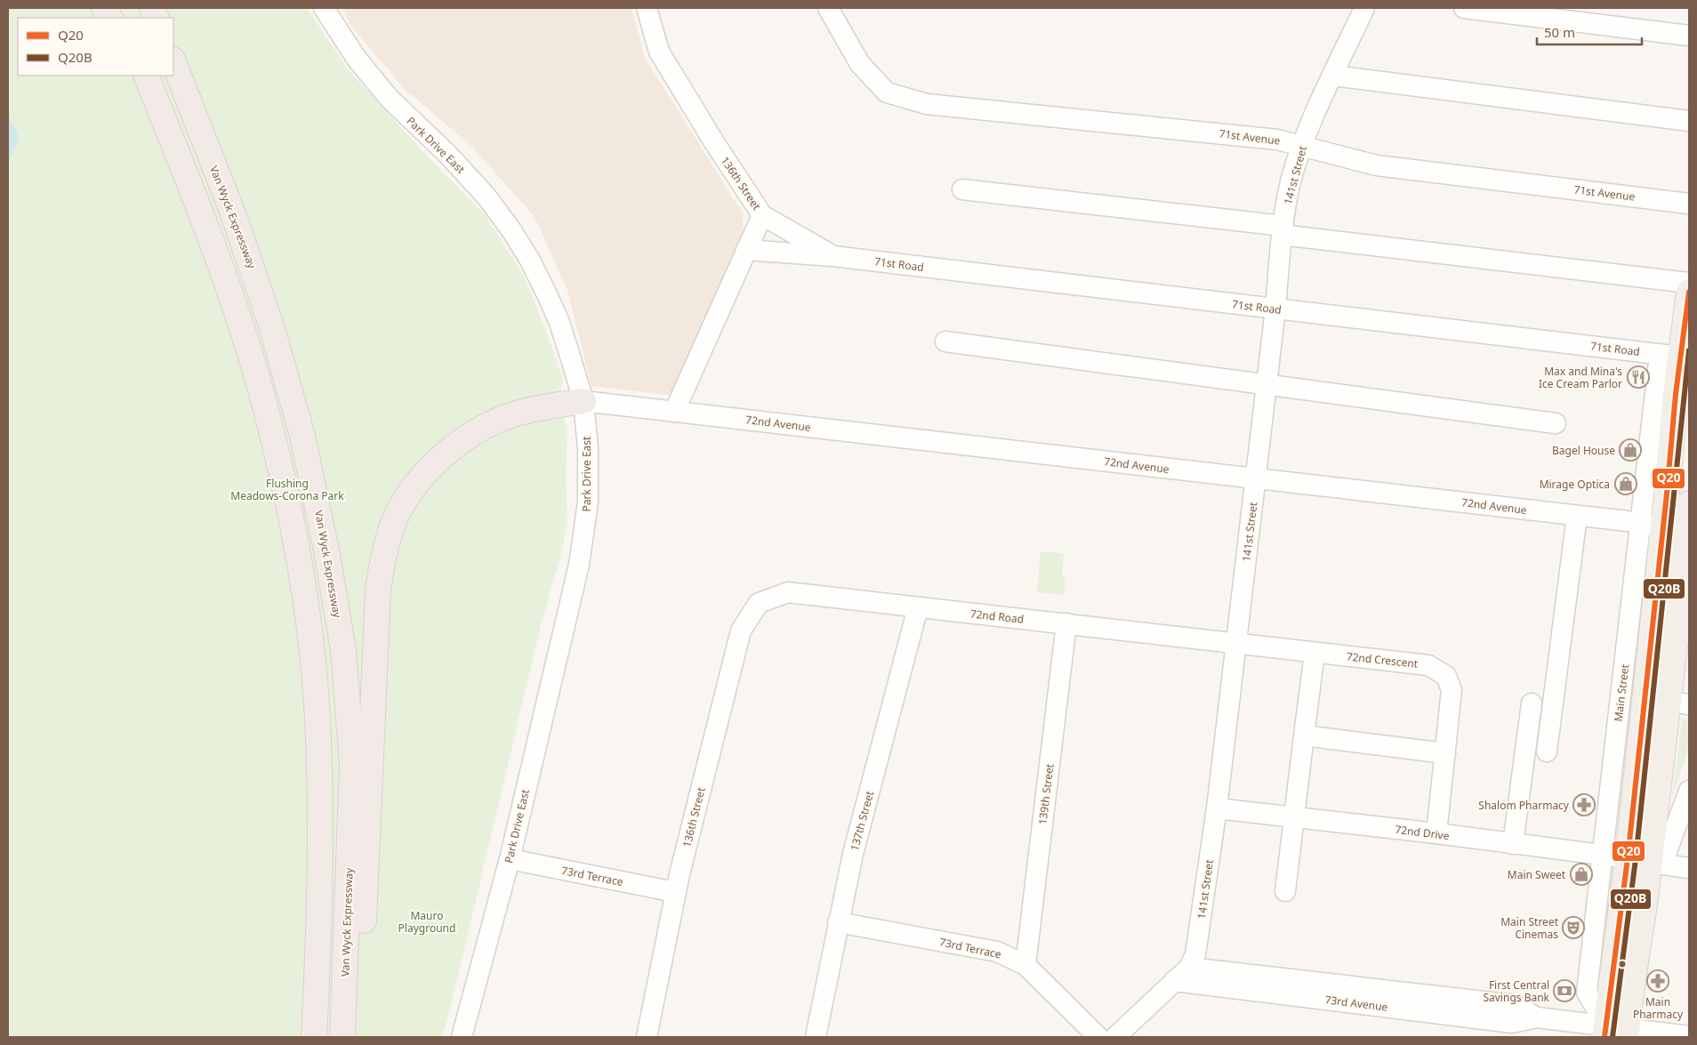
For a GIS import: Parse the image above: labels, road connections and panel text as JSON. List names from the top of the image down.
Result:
{
  "streets": {
    "highway": ["Van Wyck Expressway"],
    "main road": ["Main Street"],
    "street": [
      "71st Avenue",
      "Park Drive East",
      "141st Street",
      "136th Street",
      "71st Road",
      "72nd Avenue",
      "72nd Road",
      "72nd Crescent",
      "139th Street",
      "137th Street",
      "72nd Drive",
      "73rd Terrace",
      "73rd Avenue"
    ]
  },
  "crossings": [
    ["71st Avenue", "141st Street"],
    ["Park Drive East", "72nd Avenue"],
    ["Park Drive East", "73rd Terrace"],
    ["141st Street", "71st Road"],
    ["141st Street", "72nd Avenue"],
    ["141st Street", "72nd Road"],
    ["141st Street", "72nd Crescent"],
    ["141st Street", "72nd Drive"],
    ["141st Street", "73rd Avenue"],
    ["136th Street", "71st Road"],
    ["136th Street", "72nd Avenue"],
    ["136th Street", "72nd Road"],
    ["136th Street", "73rd Terrace"],
    ["71st Road", "Main Street"],
    ["72nd Avenue", "Main Street"],
    ["72nd Road", "72nd Crescent"],
    ["72nd Road", "139th Street"],
    ["72nd Road", "137th Street"],
    ["72nd Crescent", "72nd Drive"],
    ["Main Street", "72nd Drive"],
    ["Main Street", "73rd Avenue"],
    ["139th Street", "73rd Terrace"],
    ["137th Street", "73rd Terrace"]
  ],
  "parks": ["Flushing Meadows-Corona Park", "Mauro Playground"],
  "places": {
    "restaurant": ["Max and Mina's Ice Cream Parlor"],
    "shop": ["Bagel House", "Mirage Optica", "Main Sweet"],
    "pharmacy": ["Shalom Pharmacy", "Main Pharmacy"],
    "theatre": ["Main Street Cinemas"],
    "bank": ["First Central Savings Bank"]
  },
  "lines": ["transit line Q20", "transit line Q20B"],
  "legend": ["Q20", "Q20B"],
  "scale_bar": "50 m"
}
